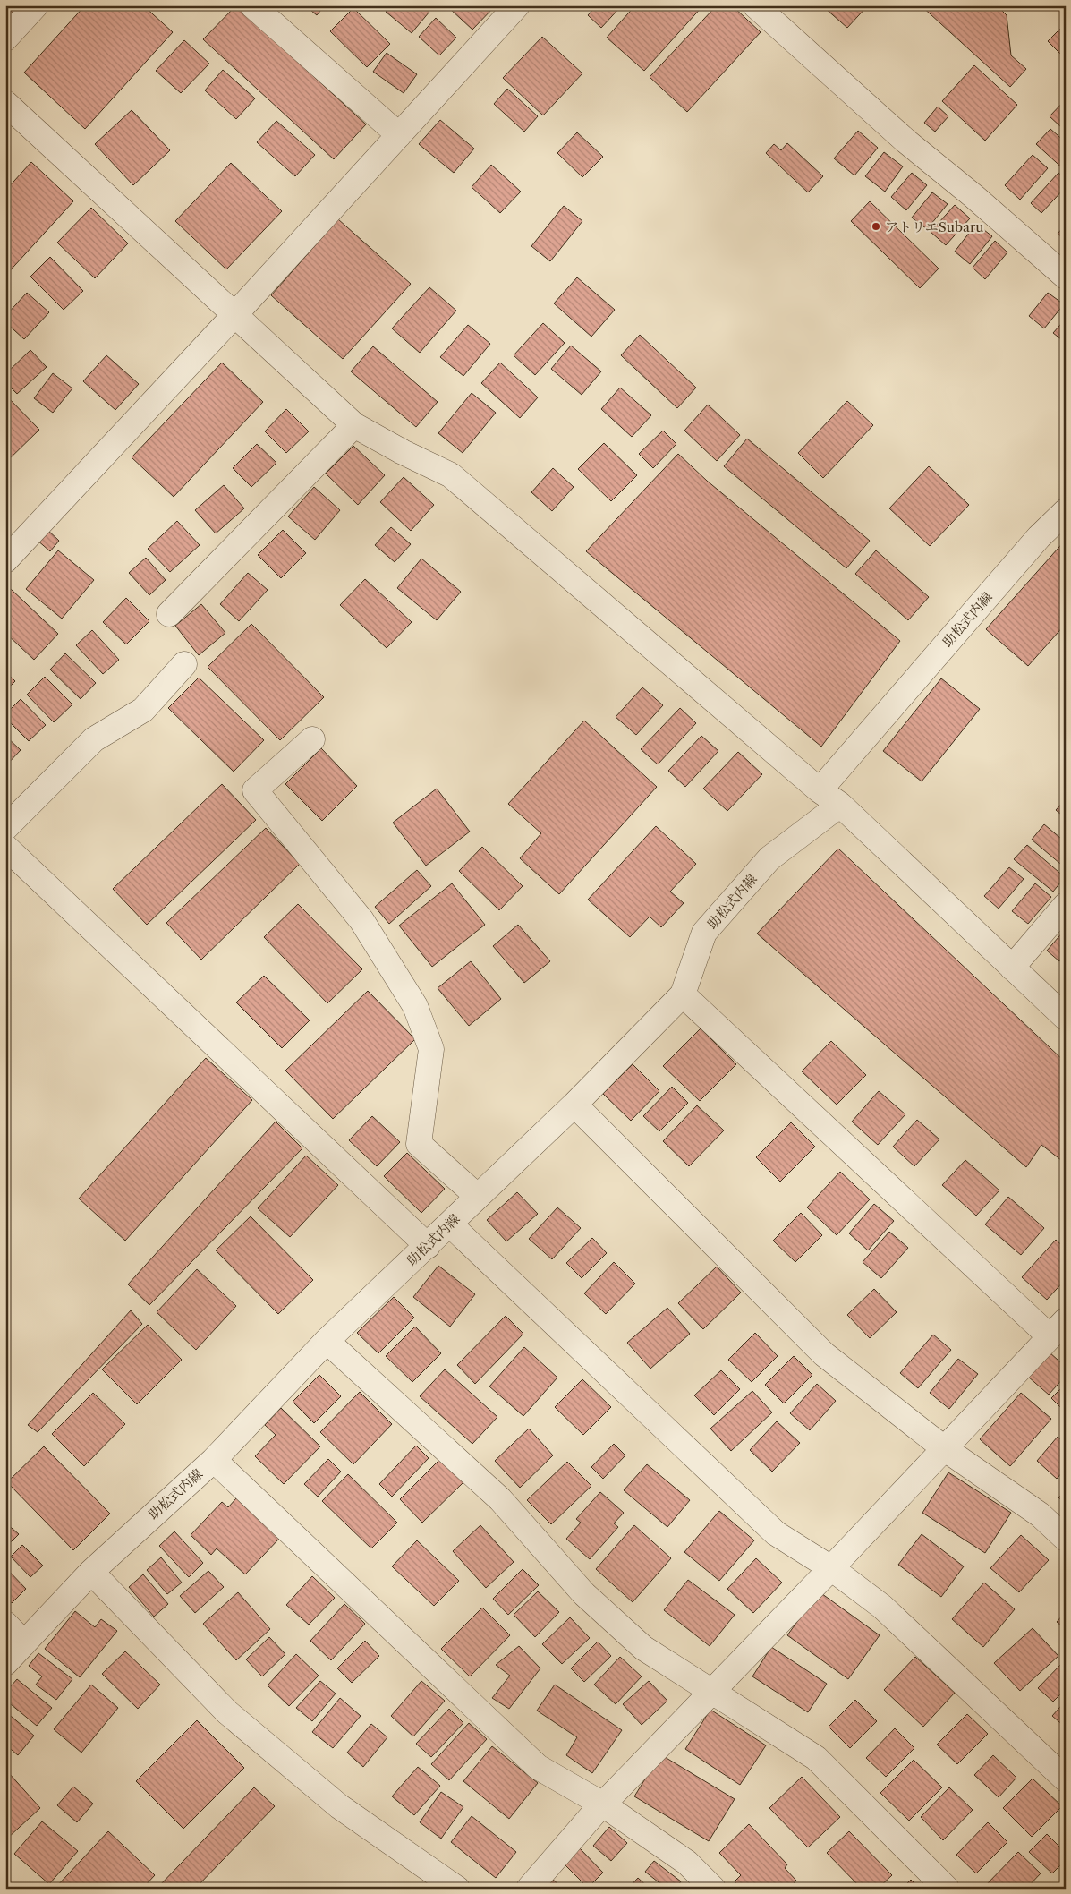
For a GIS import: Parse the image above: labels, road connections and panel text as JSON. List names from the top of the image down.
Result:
{
  "streets": {
    "street": ["助松式内線"]
  },
  "places": ["アトリエSubaru"]
}
